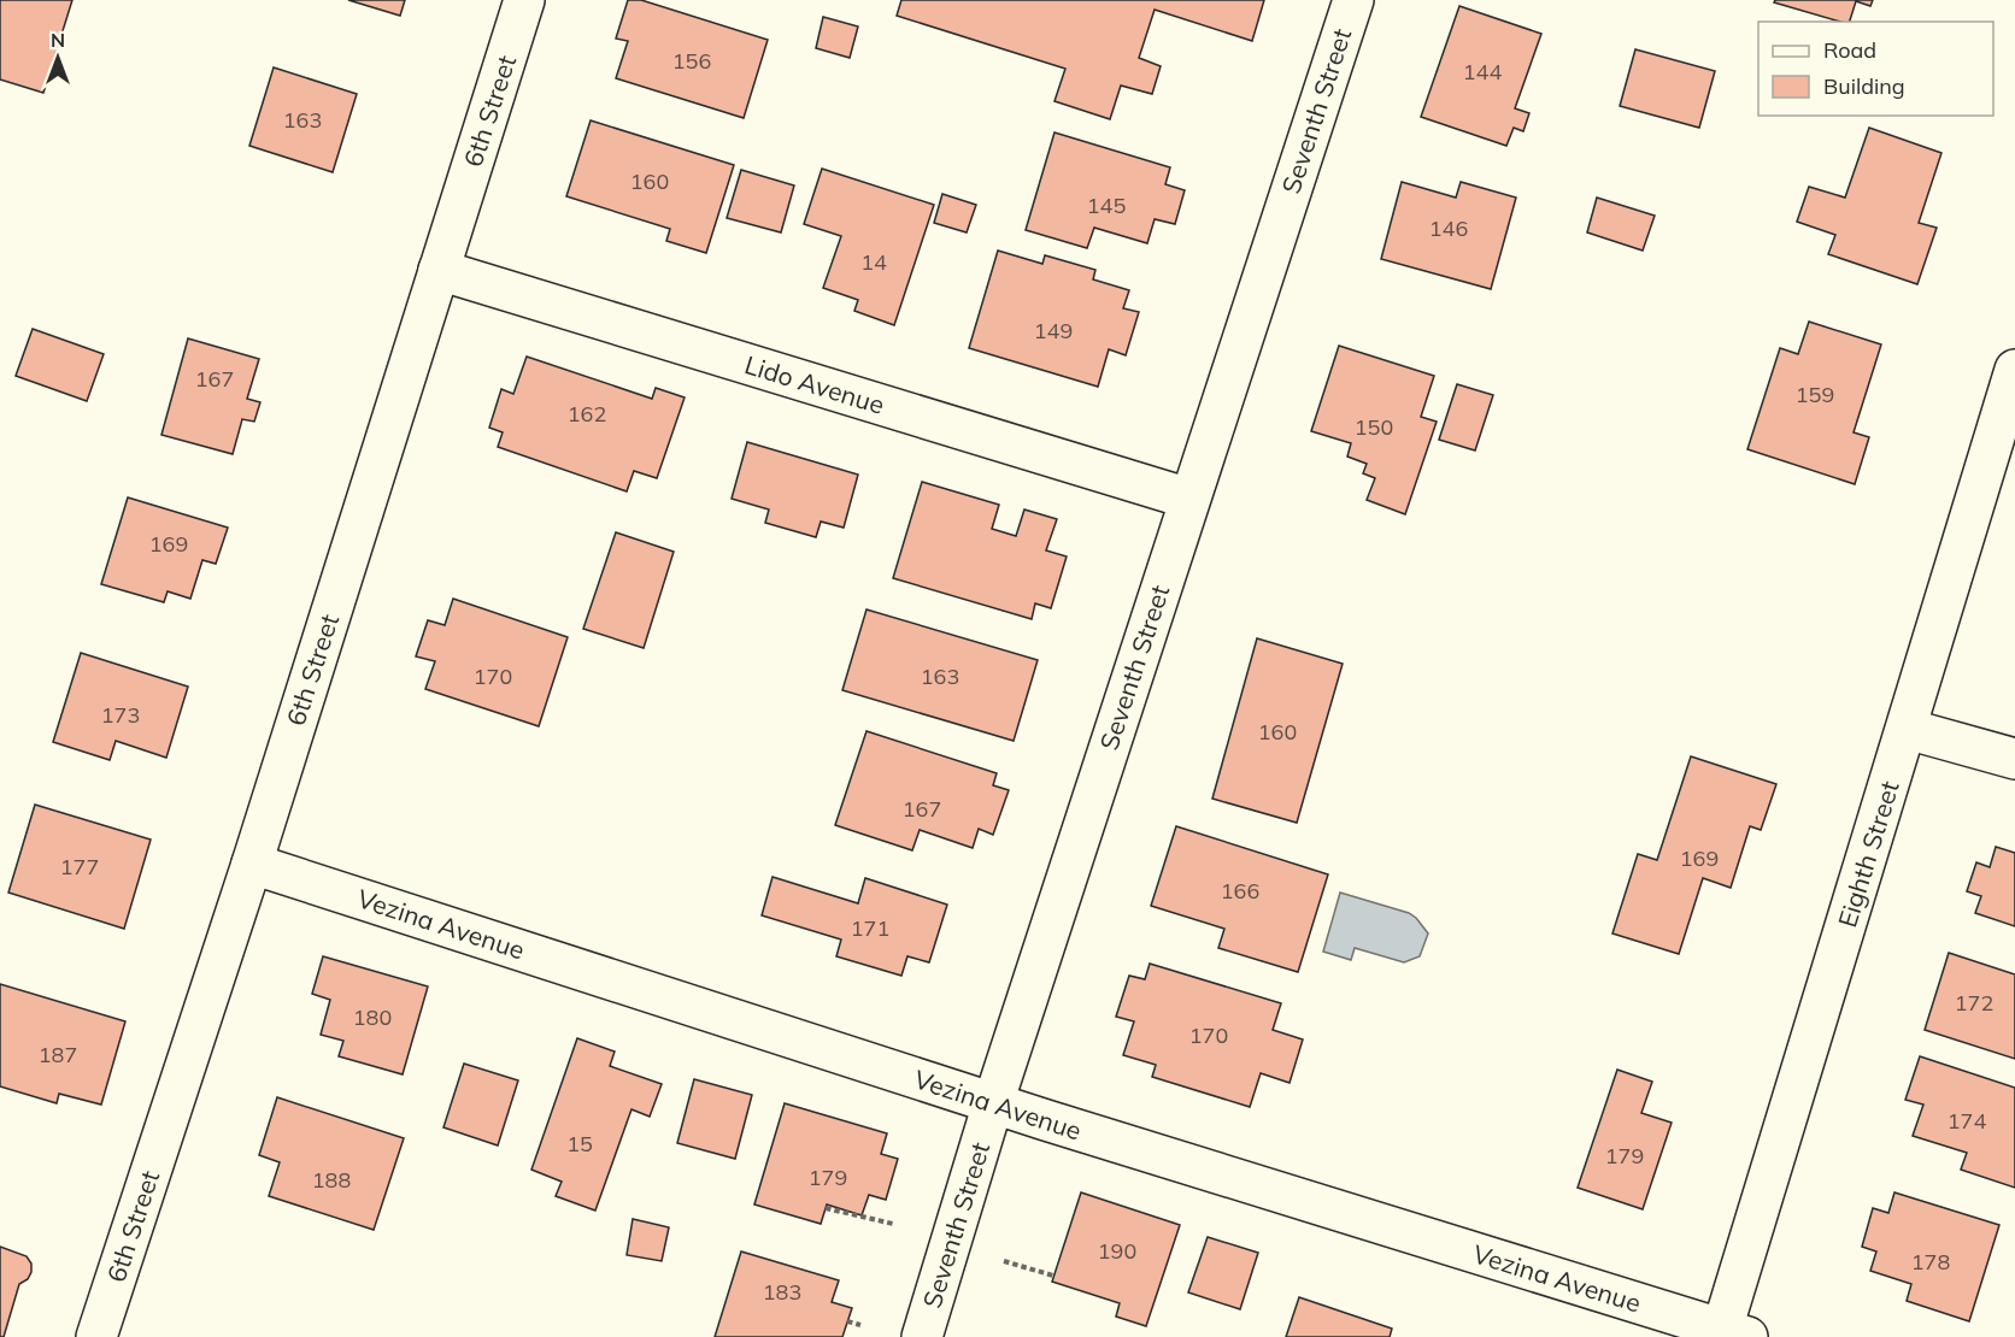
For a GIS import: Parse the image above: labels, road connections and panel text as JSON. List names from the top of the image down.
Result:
{
  "streets": {
    "street": [
      "6th Street",
      "Seventh Street",
      "Lido Avenue",
      "Eighth Street",
      "Vezina Avenue"
    ]
  },
  "crossings": [
    ["6th Street", "Lido Avenue"],
    ["6th Street", "Vezina Avenue"],
    ["Seventh Street", "Lido Avenue"],
    ["Seventh Street", "Vezina Avenue"],
    ["Eighth Street", "Vezina Avenue"]
  ],
  "house_numbers": [
    "156",
    "144",
    "163",
    "160",
    "145",
    "146",
    "14",
    "149",
    "167",
    "159",
    "162",
    "150",
    "169",
    "170",
    "163",
    "173",
    "160",
    "167",
    "169",
    "177",
    "166",
    "171",
    "172",
    "180",
    "170",
    "187",
    "174",
    "15",
    "179",
    "179",
    "188",
    "190",
    "178",
    "183"
  ],
  "legend": ["Road", "Building"],
  "north": "top"
}
